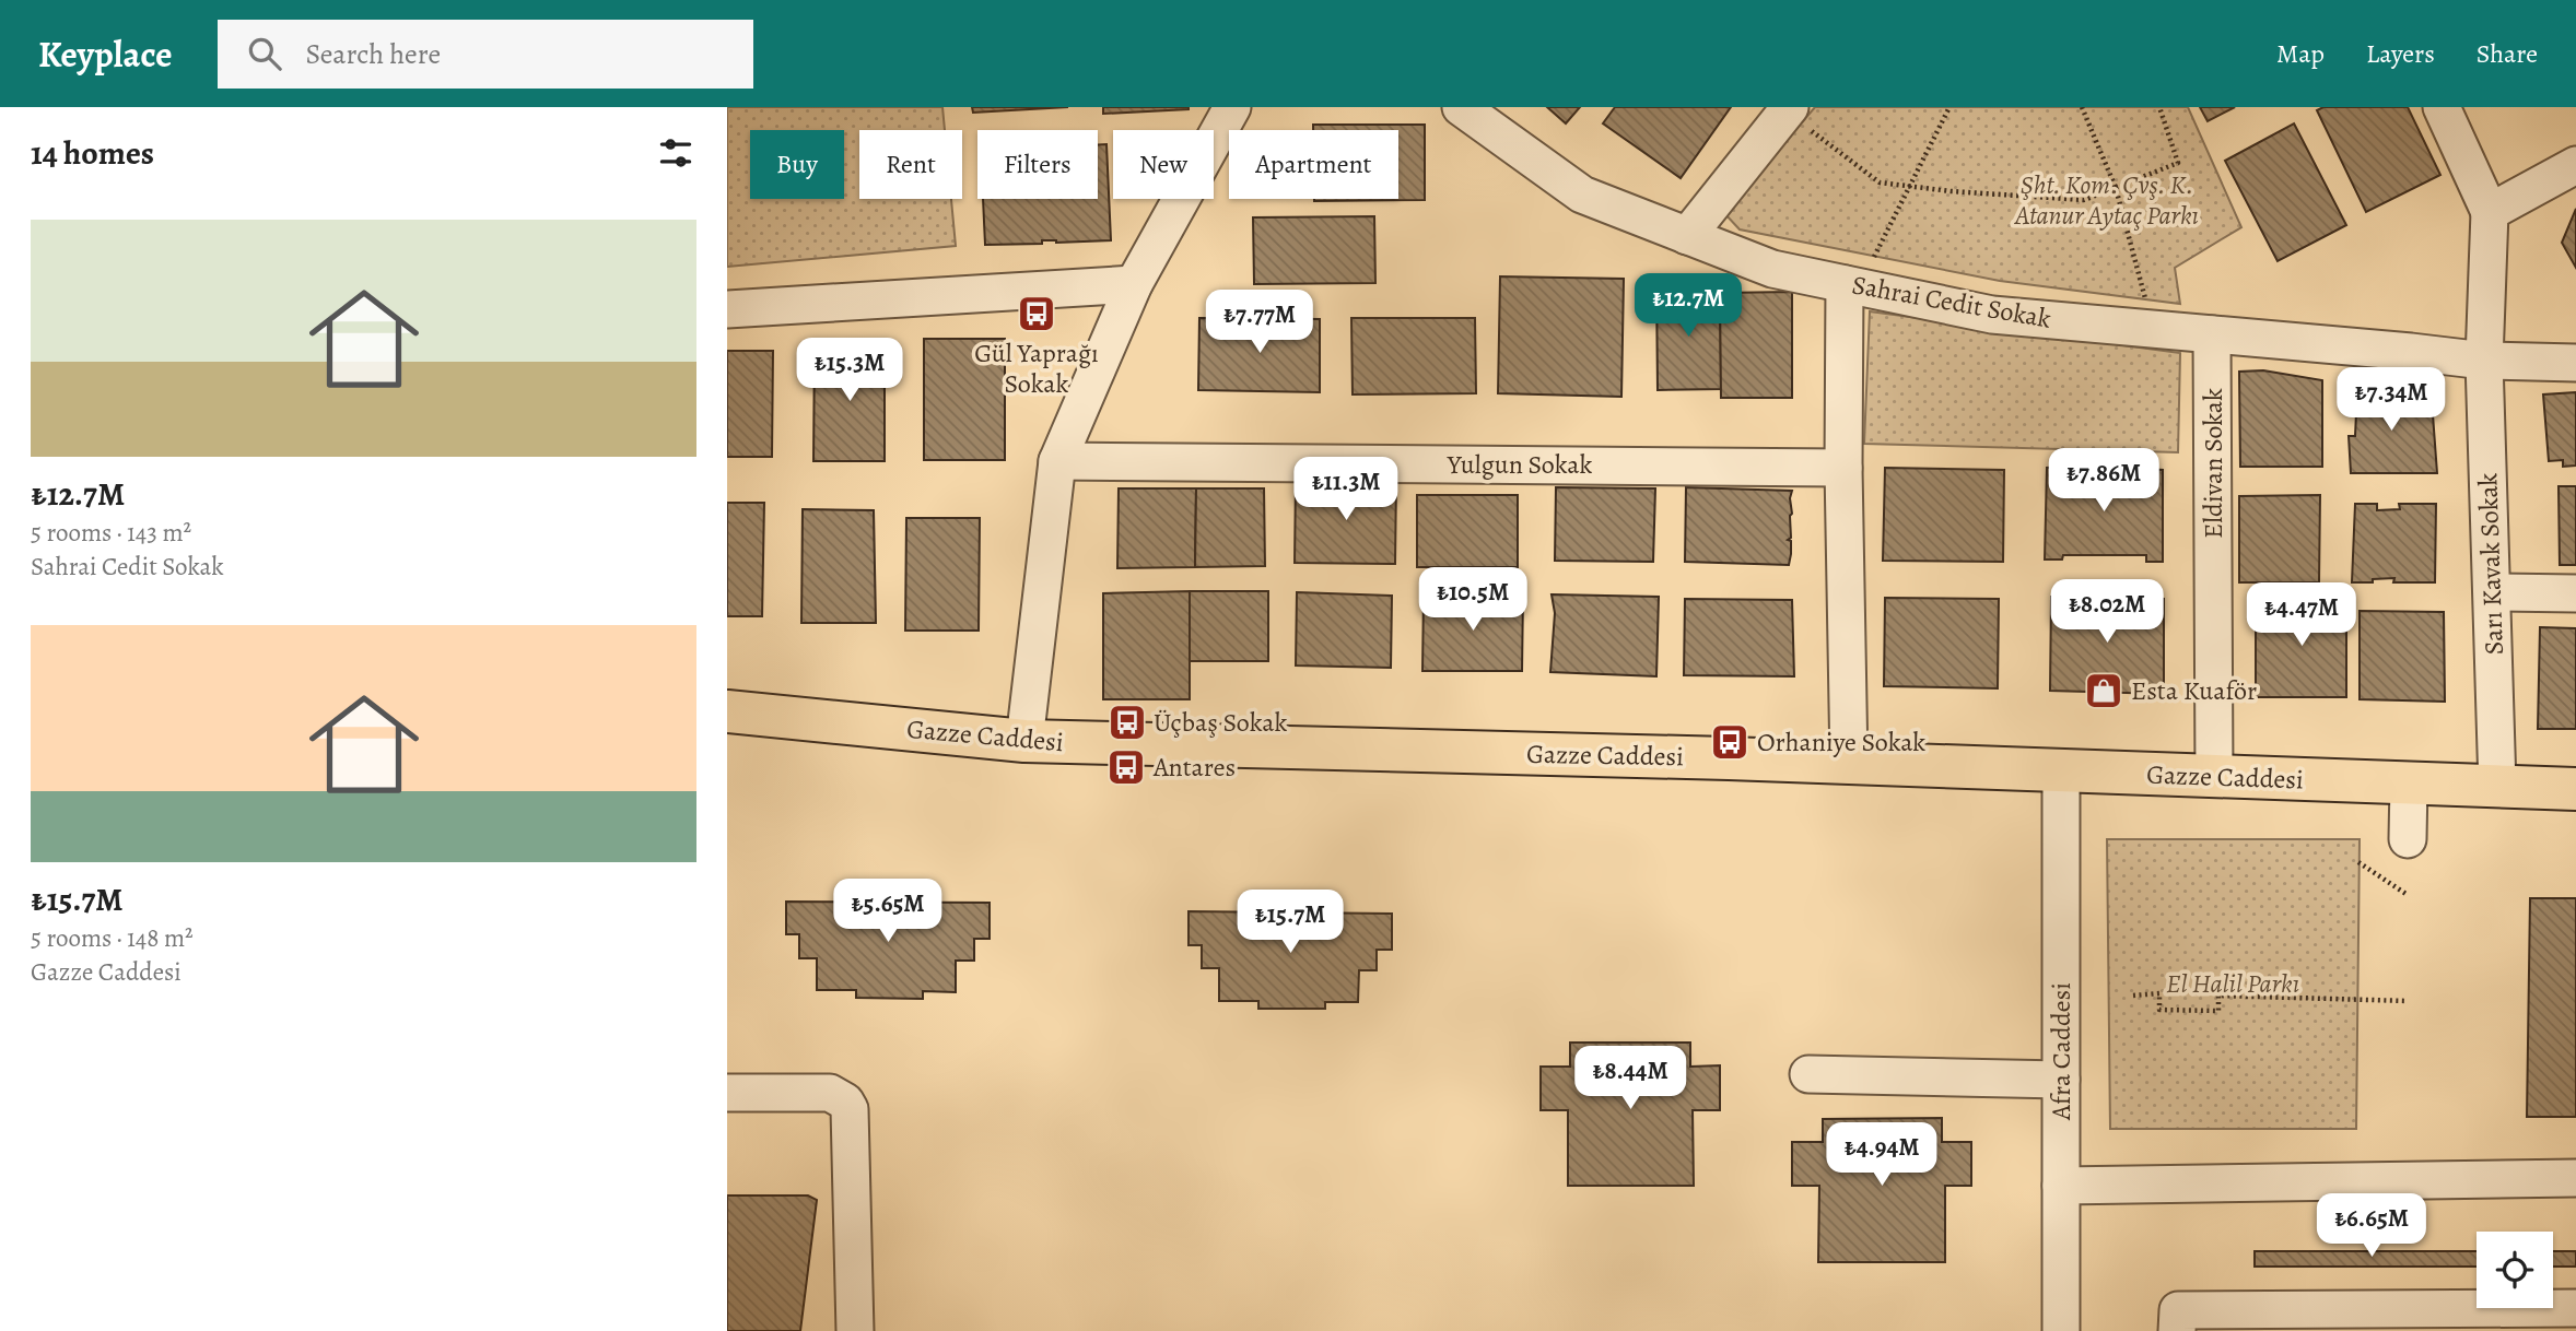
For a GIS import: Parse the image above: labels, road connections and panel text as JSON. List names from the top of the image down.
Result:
{
  "streets": {
    "main road": ["Gazze Caddesi"],
    "street": [
      "Sahrai Cedit Sokak",
      "Eldivan Sokak",
      "Yulgun Sokak",
      "Sarı Kavak Sokak",
      "Afra Caddesi"
    ]
  },
  "crossings": [
    ["Sahrai Cedit Sokak", "Eldivan Sokak"],
    ["Sahrai Cedit Sokak", "Sarı Kavak Sokak"],
    ["Eldivan Sokak", "Gazze Caddesi"],
    ["Sarı Kavak Sokak", "Gazze Caddesi"],
    ["Gazze Caddesi", "Afra Caddesi"]
  ],
  "parks": ["Şht. Kom. Çvş. K. Atanur Aytaç Parkı", "El Halil Parkı"],
  "places": {
    "bus stop": [
      "Gül Yaprağı Sokak",
      "Üçbaş Sokak",
      "Orhaniye Sokak",
      "Antares"
    ],
    "shop": ["Esta Kuaför"]
  },
  "page": {
    "header": "Keyplace",
    "search": "Search here",
    "nav": ["Map", "Layers", "Share"],
    "heading": "14 homes",
    "chip": [
      "Buy",
      "Rent",
      "Filters",
      "New",
      "Apartment"
    ],
    "list": [
      {
        "name": "₺12.7M",
        "note": "5 rooms · 143 m² · Sahrai Cedit Sokak"
      },
      {
        "name": "₺15.7M",
        "note": "5 rooms · 148 m² · Gazze Caddesi"
      }
    ],
    "price": [
      "₺12.7M",
      "₺7.77M",
      "₺15.3M",
      "₺7.34M",
      "₺7.86M",
      "₺11.3M",
      "₺10.5M",
      "₺8.02M",
      "₺4.47M",
      "₺5.65M",
      "₺15.7M",
      "₺8.44M",
      "₺4.94M",
      "₺6.65M"
    ]
  }
}
